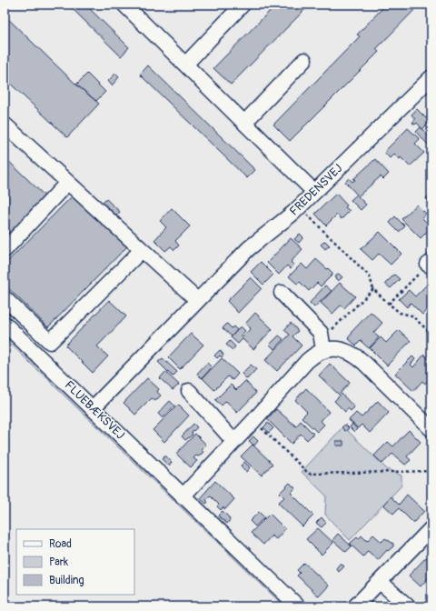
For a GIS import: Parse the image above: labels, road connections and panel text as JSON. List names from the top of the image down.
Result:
{
  "streets": {
    "street": ["FREDENSVEJ", "FLUEBÆKSVEJ"]
  },
  "crossings": [
    ["FREDENSVEJ", "FLUEBÆKSVEJ"]
  ],
  "legend": ["Road", "Park", "Building"]
}
